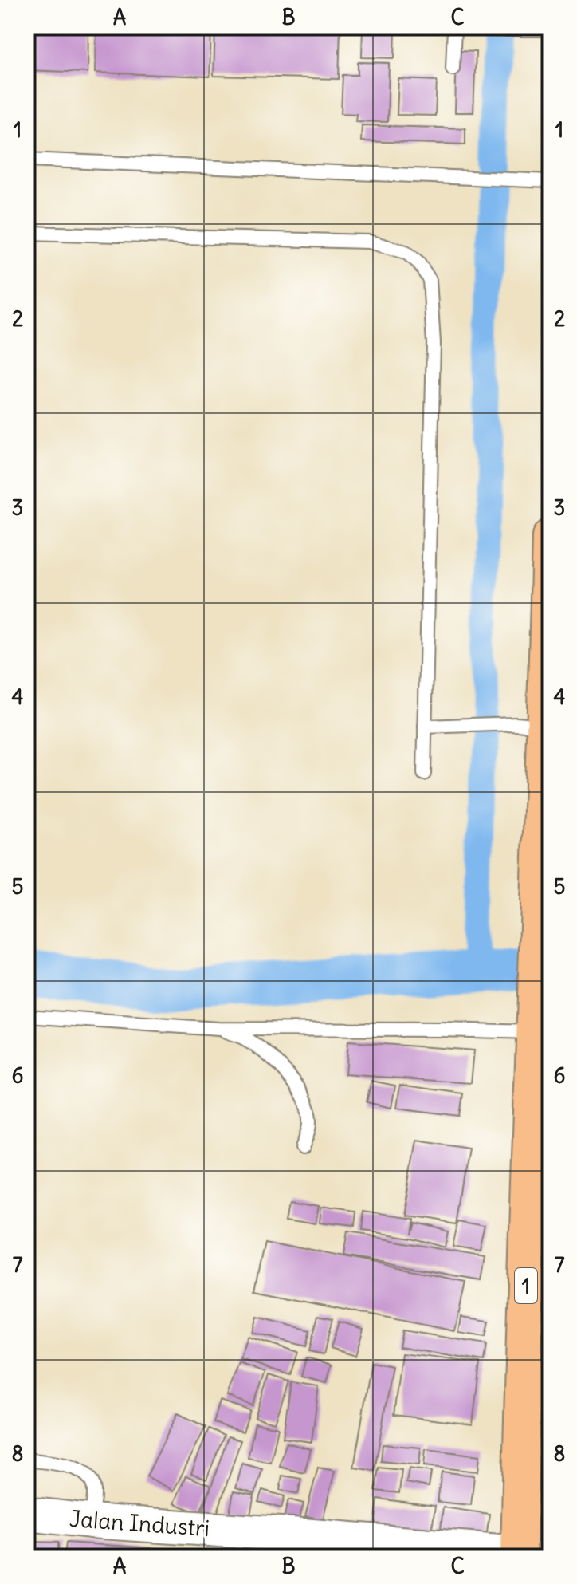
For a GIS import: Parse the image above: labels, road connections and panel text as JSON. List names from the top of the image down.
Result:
{
  "streets": {
    "highway": ["1"],
    "street": ["Jalan Industri"]
  },
  "crossings": [
    ["1", "Jalan Industri"]
  ],
  "grid": {
    "columns": ["A", "B", "C"],
    "rows": [
      "1",
      "2",
      "3",
      "4",
      "5",
      "6",
      "7",
      "8"
    ]
  }
}
